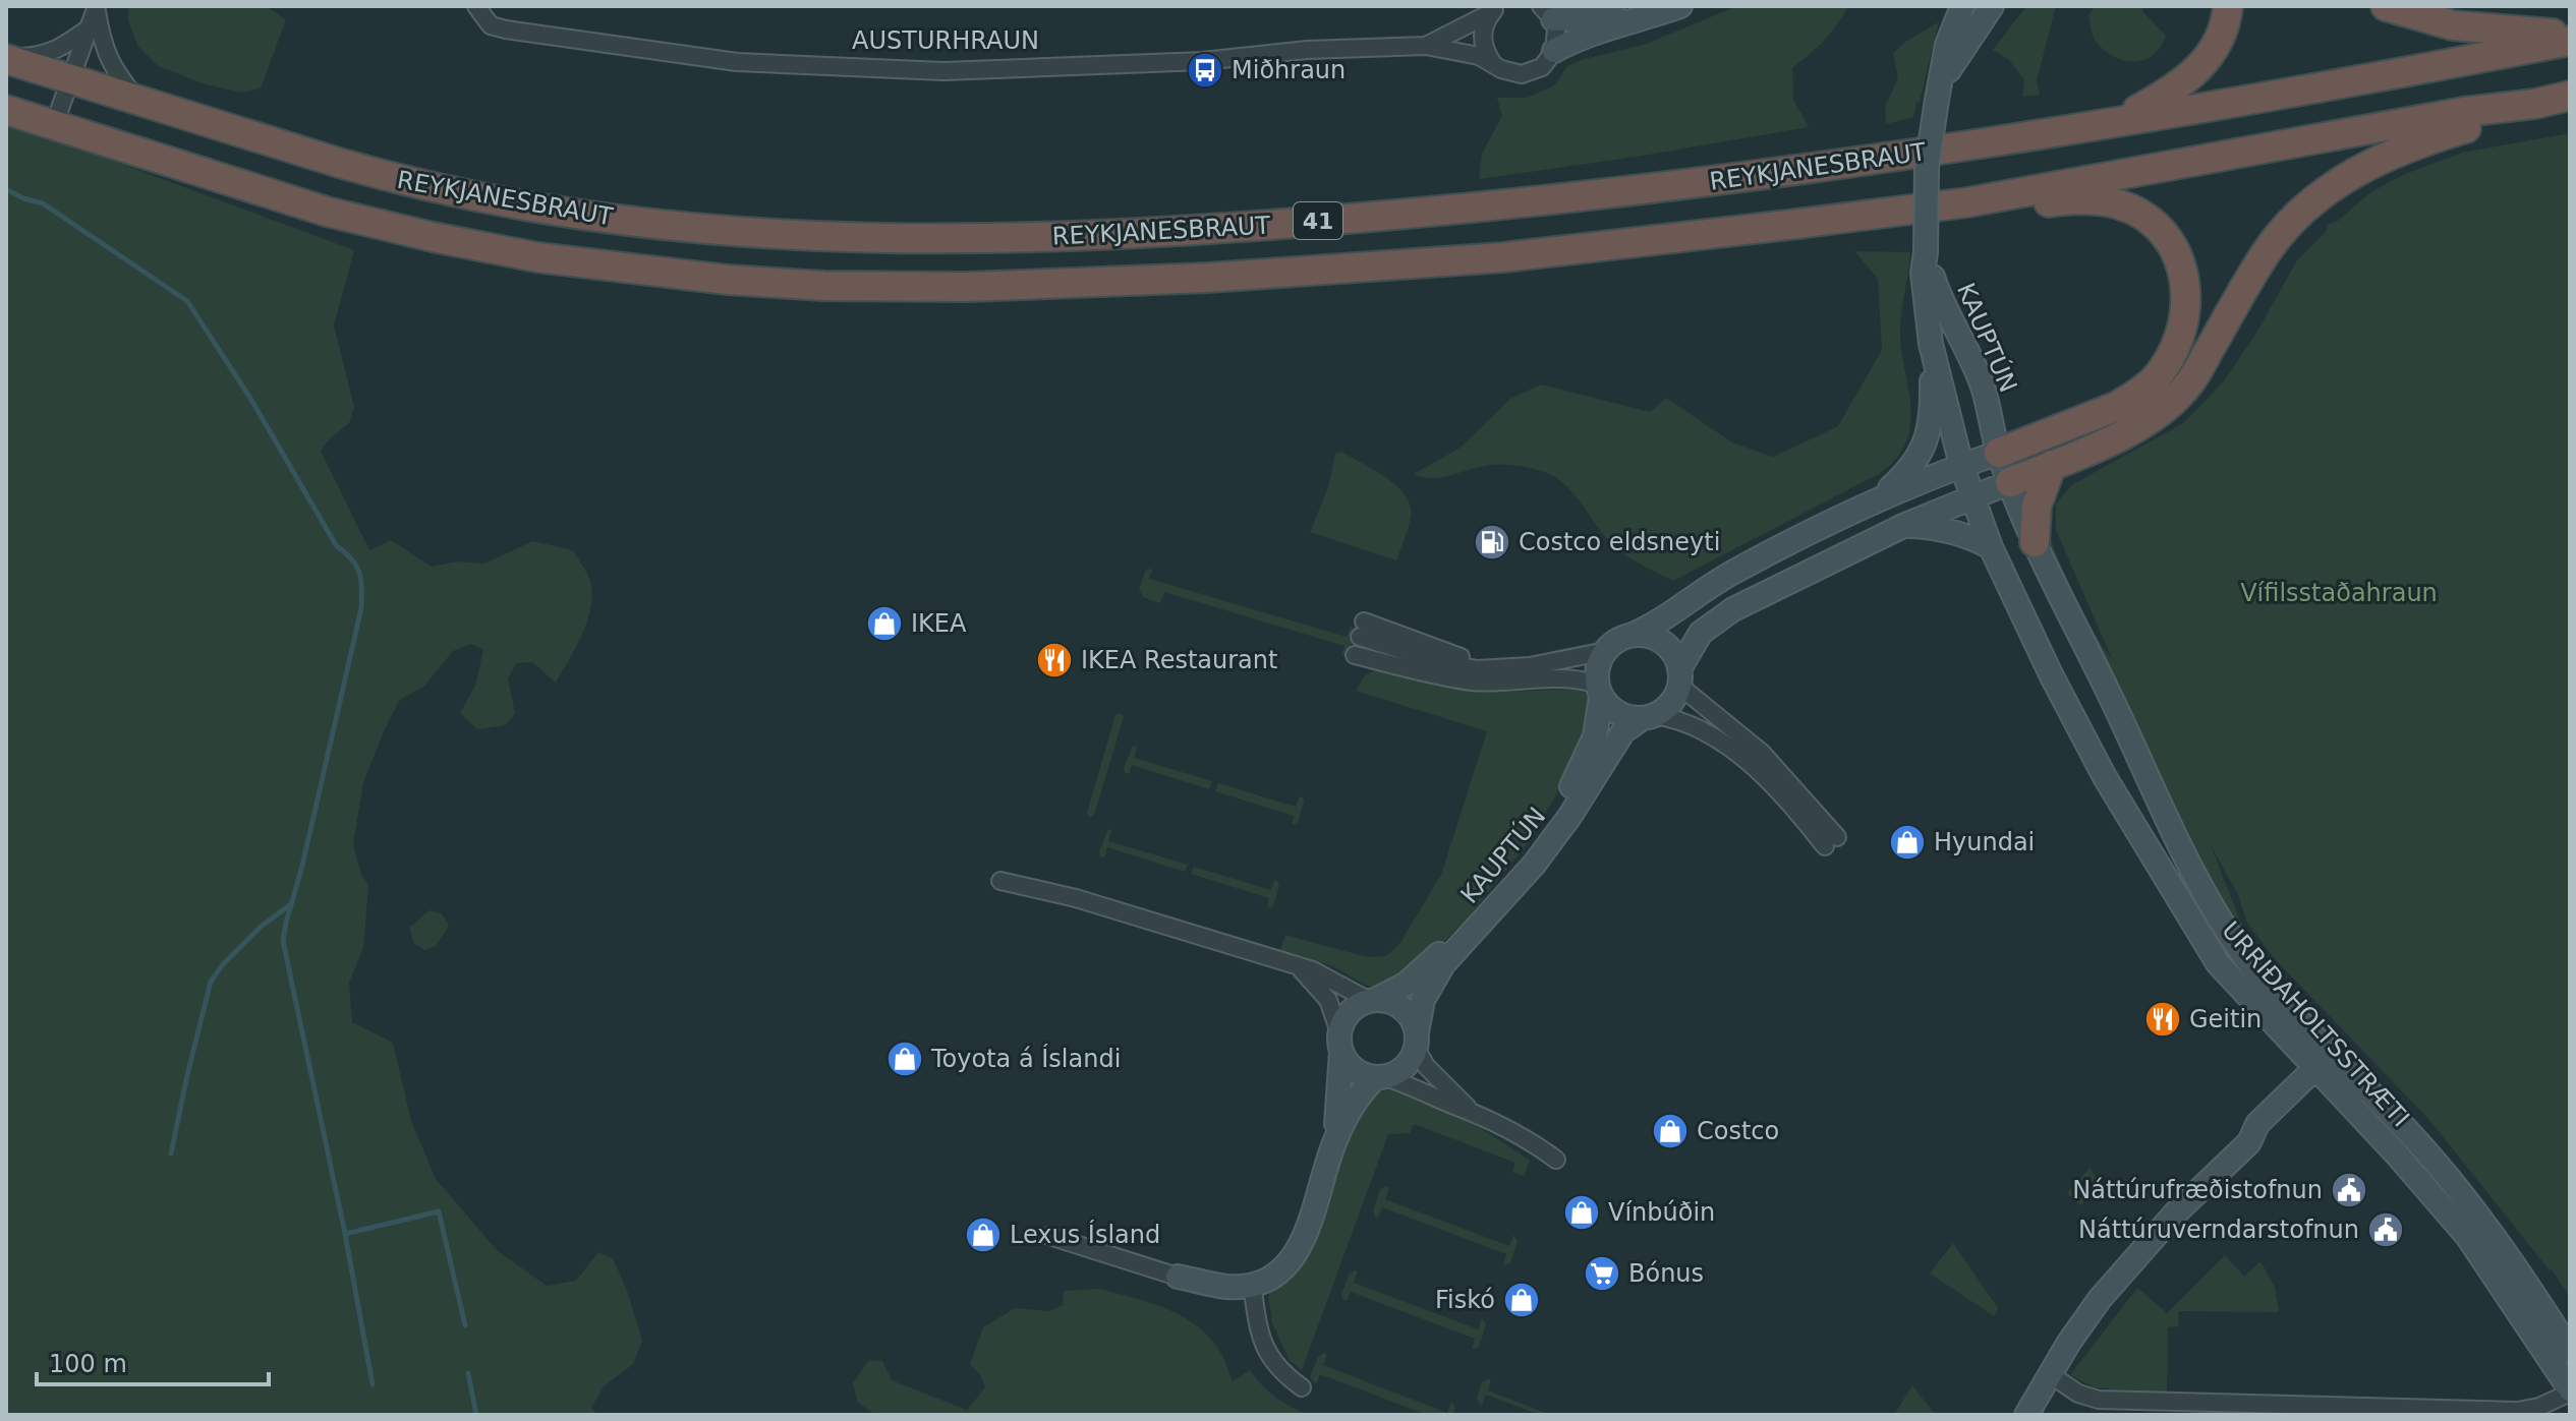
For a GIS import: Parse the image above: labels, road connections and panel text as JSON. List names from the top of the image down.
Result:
{
  "streets": {
    "highway": ["REYKJANESBRAUT", "41"],
    "street": ["AUSTURHRAUN", "KAUPTÚN", "URRIÐAHOLTSSTRÆTI"]
  },
  "crossings": [
    ["KAUPTÚN", "URRIÐAHOLTSSTRÆTI"]
  ],
  "parks": ["Vífilsstaðahraun"],
  "places": {
    "bus stop": ["Miðhraun"],
    "fuel station": ["Costco eldsneyti"],
    "shop": [
      "IKEA",
      "Hyundai",
      "Toyota á Íslandi",
      "Costco",
      "Vínbúðin",
      "Lexus Ísland",
      "Fiskó"
    ],
    "restaurant": ["IKEA Restaurant", "Geitin"],
    "public building": ["Náttúrufræðistofnun", "Náttúruverndarstofnun"],
    "supermarket": ["Bónus"]
  },
  "scale_bar": "100 m"
}
